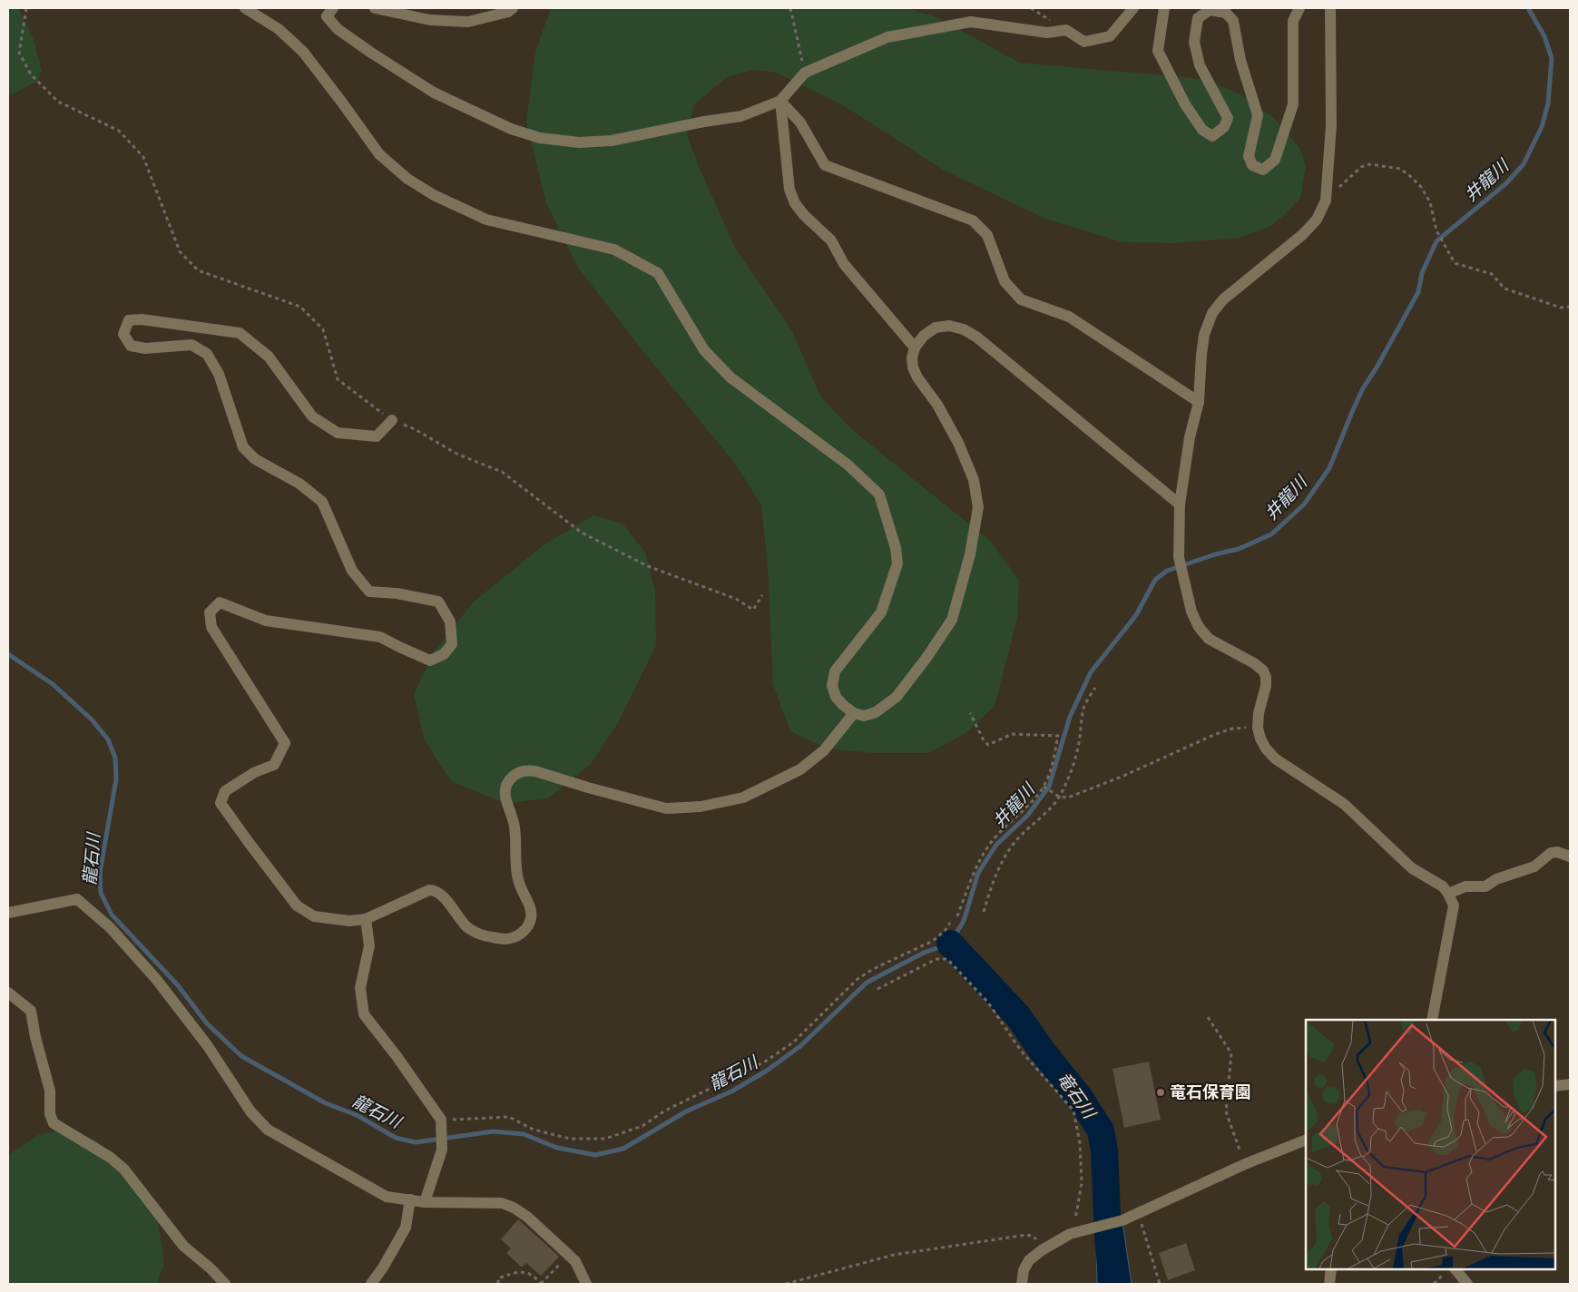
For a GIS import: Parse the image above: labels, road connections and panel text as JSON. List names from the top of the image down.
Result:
{
  "water": ["井龍川", "龍石川", "竜石川"],
  "places": ["竜石保育園"]
}
